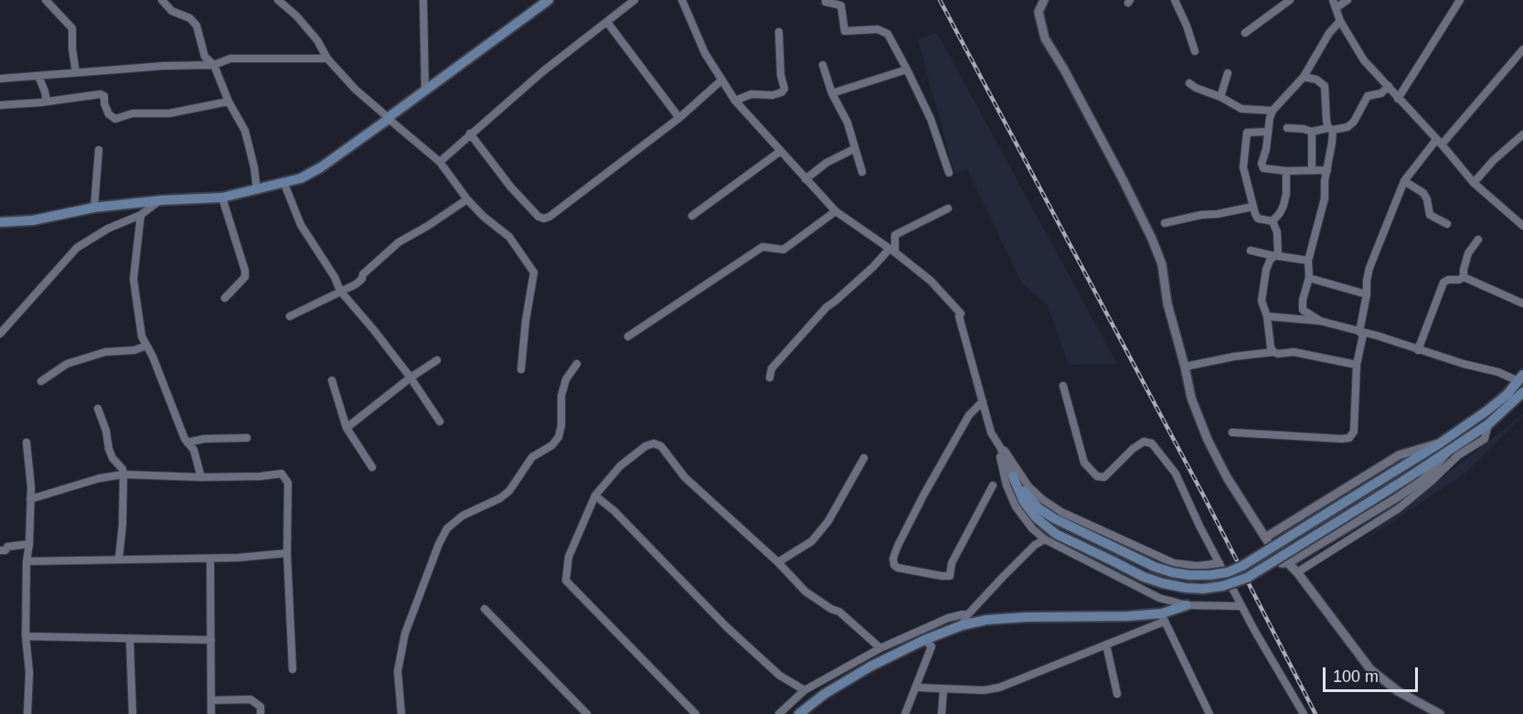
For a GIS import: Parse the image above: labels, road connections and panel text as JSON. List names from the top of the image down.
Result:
{
  "scale_bar": "100 m"
}
